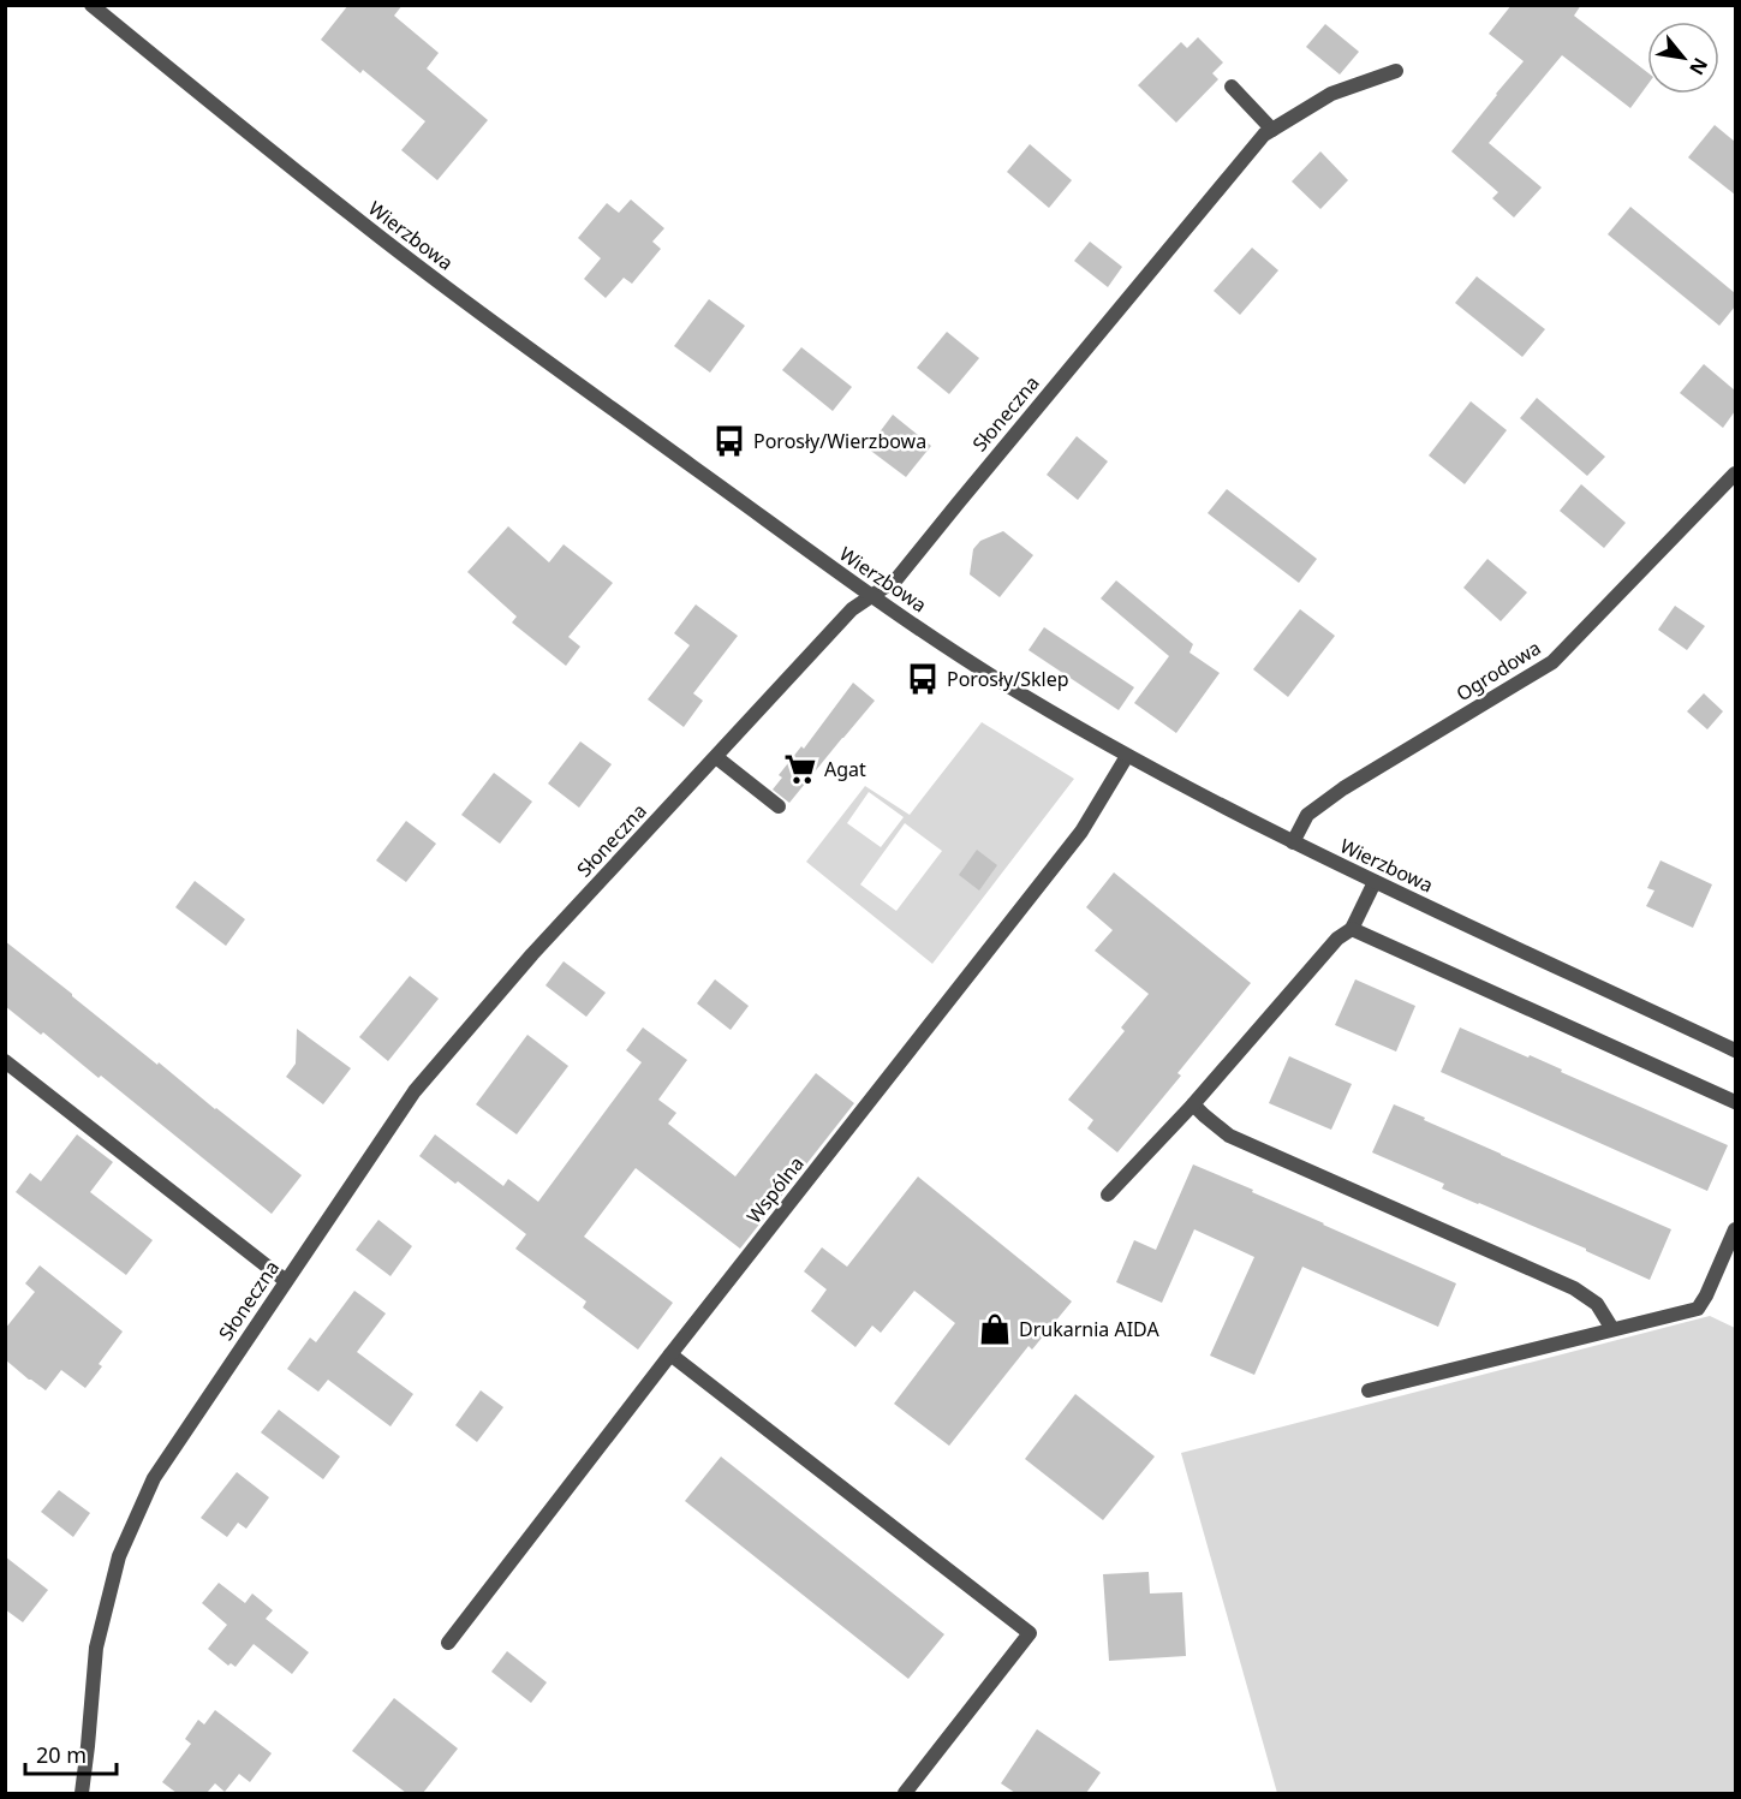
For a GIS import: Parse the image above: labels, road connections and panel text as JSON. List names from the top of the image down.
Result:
{
  "streets": {
    "street": [
      "Wierzbowa",
      "Słoneczna",
      "Ogrodowa",
      "Wspólna"
    ]
  },
  "crossings": [
    ["Wierzbowa", "Słoneczna"],
    ["Wierzbowa", "Ogrodowa"],
    ["Wierzbowa", "Wspólna"]
  ],
  "places": {
    "bus stop": ["Porosły/Wierzbowa", "Porosły/Sklep"],
    "supermarket": ["Agat"],
    "shop": ["Drukarnia AIDA"]
  },
  "scale_bar": "20 m",
  "north": "bottom right"
}
